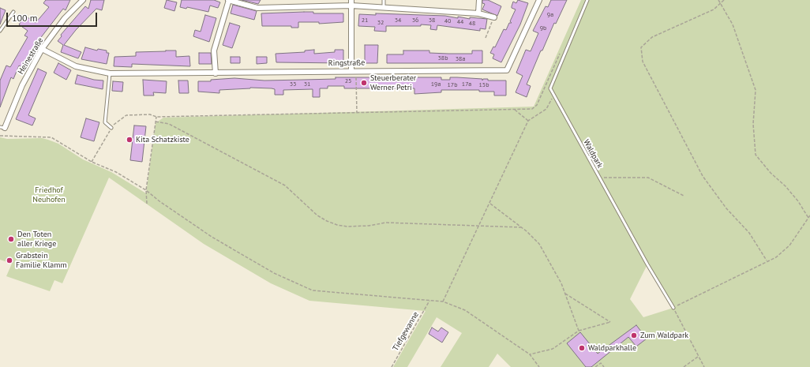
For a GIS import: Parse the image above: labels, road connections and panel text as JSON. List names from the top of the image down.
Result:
{
  "streets": {
    "street": ["Heinestraße", "Ringstraße"],
    "lane": ["Waldpark"],
    "path": ["Tiefgewanne"]
  },
  "crossings": [
    ["Heinestraße", "Ringstraße"]
  ],
  "parks": ["Friedhof Neuhofen"],
  "places": [
    "Steuerberater Werner Petri",
    "Kita Schatzkiste",
    "Den Toten aller Kriege",
    "Grabstein Familie Klamm",
    "Zum Waldpark",
    "Waldparkhalle"
  ],
  "house_numbers": [
    "9a",
    "21",
    "34",
    "36",
    "38",
    "40",
    "44",
    "32",
    "48",
    "9b",
    "38b",
    "38a",
    "25",
    "33",
    "31",
    "19a",
    "17a",
    "17b",
    "15b"
  ],
  "scale_bar": "100 m"
}
